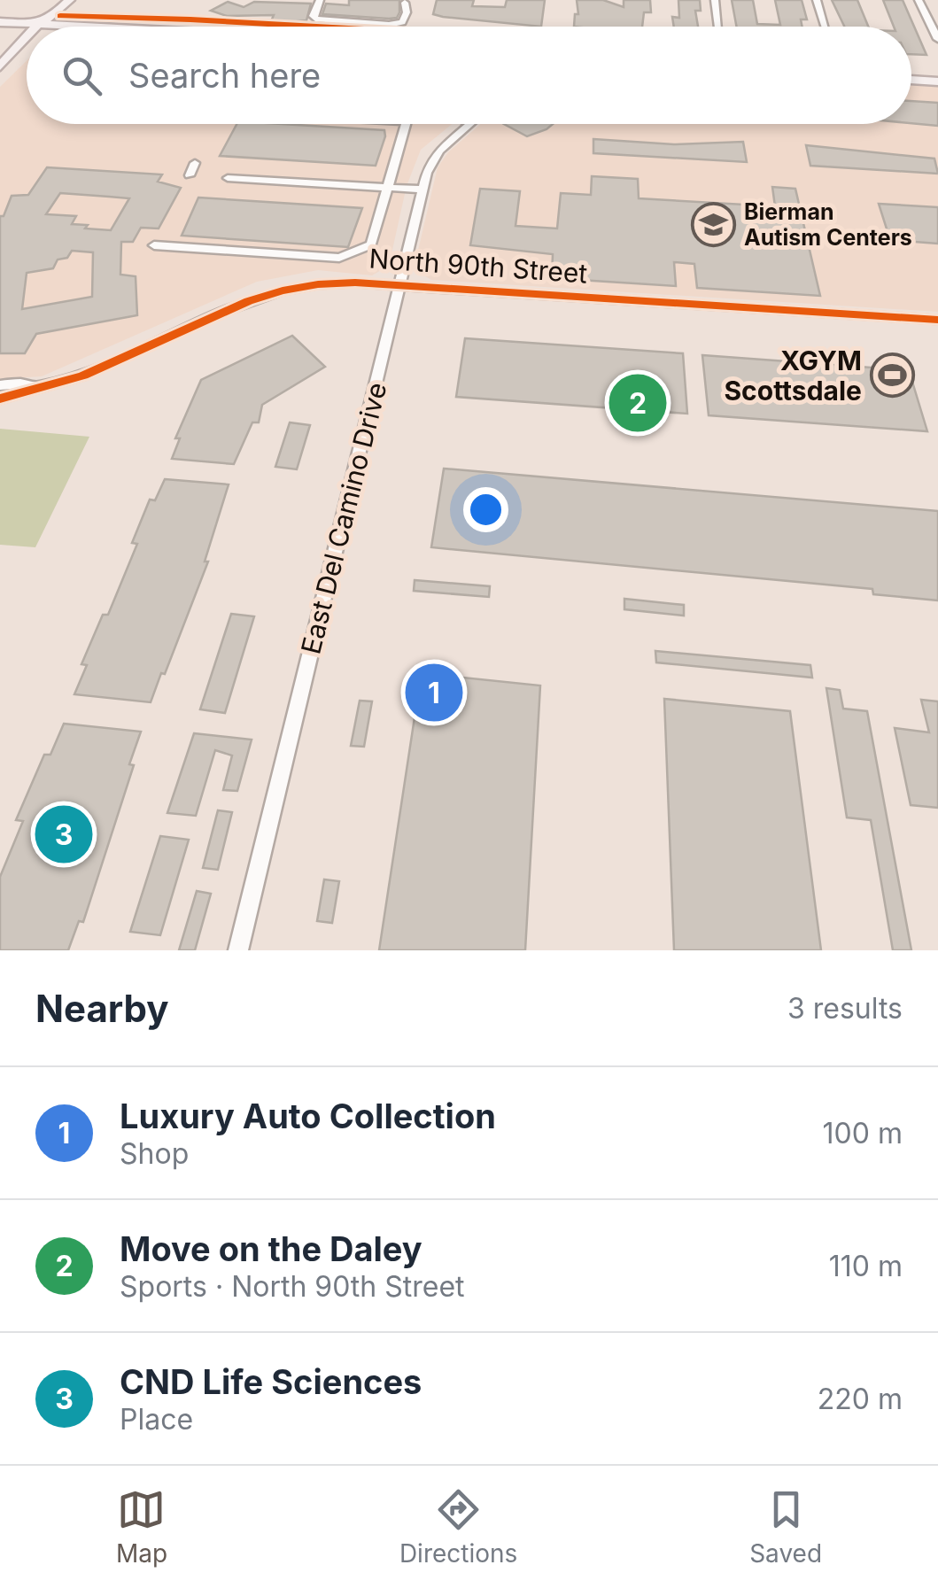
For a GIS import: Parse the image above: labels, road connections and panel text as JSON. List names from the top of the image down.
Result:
{
  "streets": {
    "street": ["North 90th Street", "East Del Camino Drive"]
  },
  "crossings": [
    ["North 90th Street", "East Del Camino Drive"]
  ],
  "places": {
    "school or university": ["Bierman Autism Centers"],
    "sports": ["XGYM Scottsdale"]
  },
  "page": {
    "search": "Search here",
    "pins": ["2", "1", "3"],
    "heading": ["Nearby", "3 results"],
    "list": [
      {
        "mark": "1",
        "name": "Luxury Auto Collection",
        "note": "Shop",
        "value": "100 m"
      },
      {
        "mark": "2",
        "name": "Move on the Daley",
        "note": "Sports · North 90th Street",
        "value": "110 m"
      },
      {
        "mark": "3",
        "name": "CND Life Sciences",
        "note": "Place",
        "value": "220 m"
      }
    ],
    "nav": ["Map", "Directions", "Saved"]
  }
}
